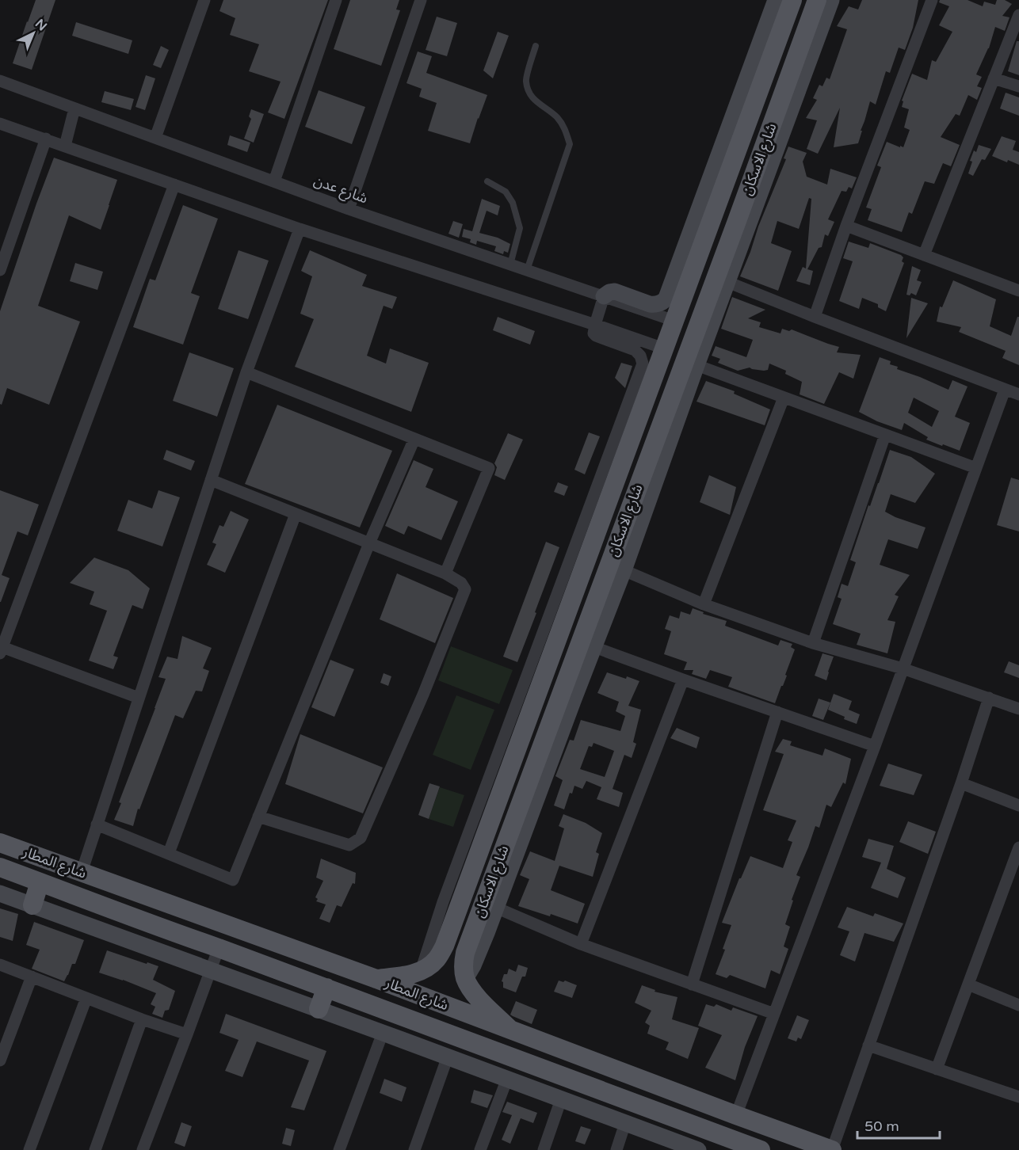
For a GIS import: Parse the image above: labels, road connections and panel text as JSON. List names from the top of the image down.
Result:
{
  "streets": {
    "main road": ["شارع الاسكان", "شارع المطار"],
    "street": ["شارع عدن"]
  },
  "crossings": [
    ["شارع الاسكان", "شارع عدن"],
    ["شارع الاسكان", "شارع المطار"]
  ],
  "scale_bar": "50 m",
  "north": "top right"
}
